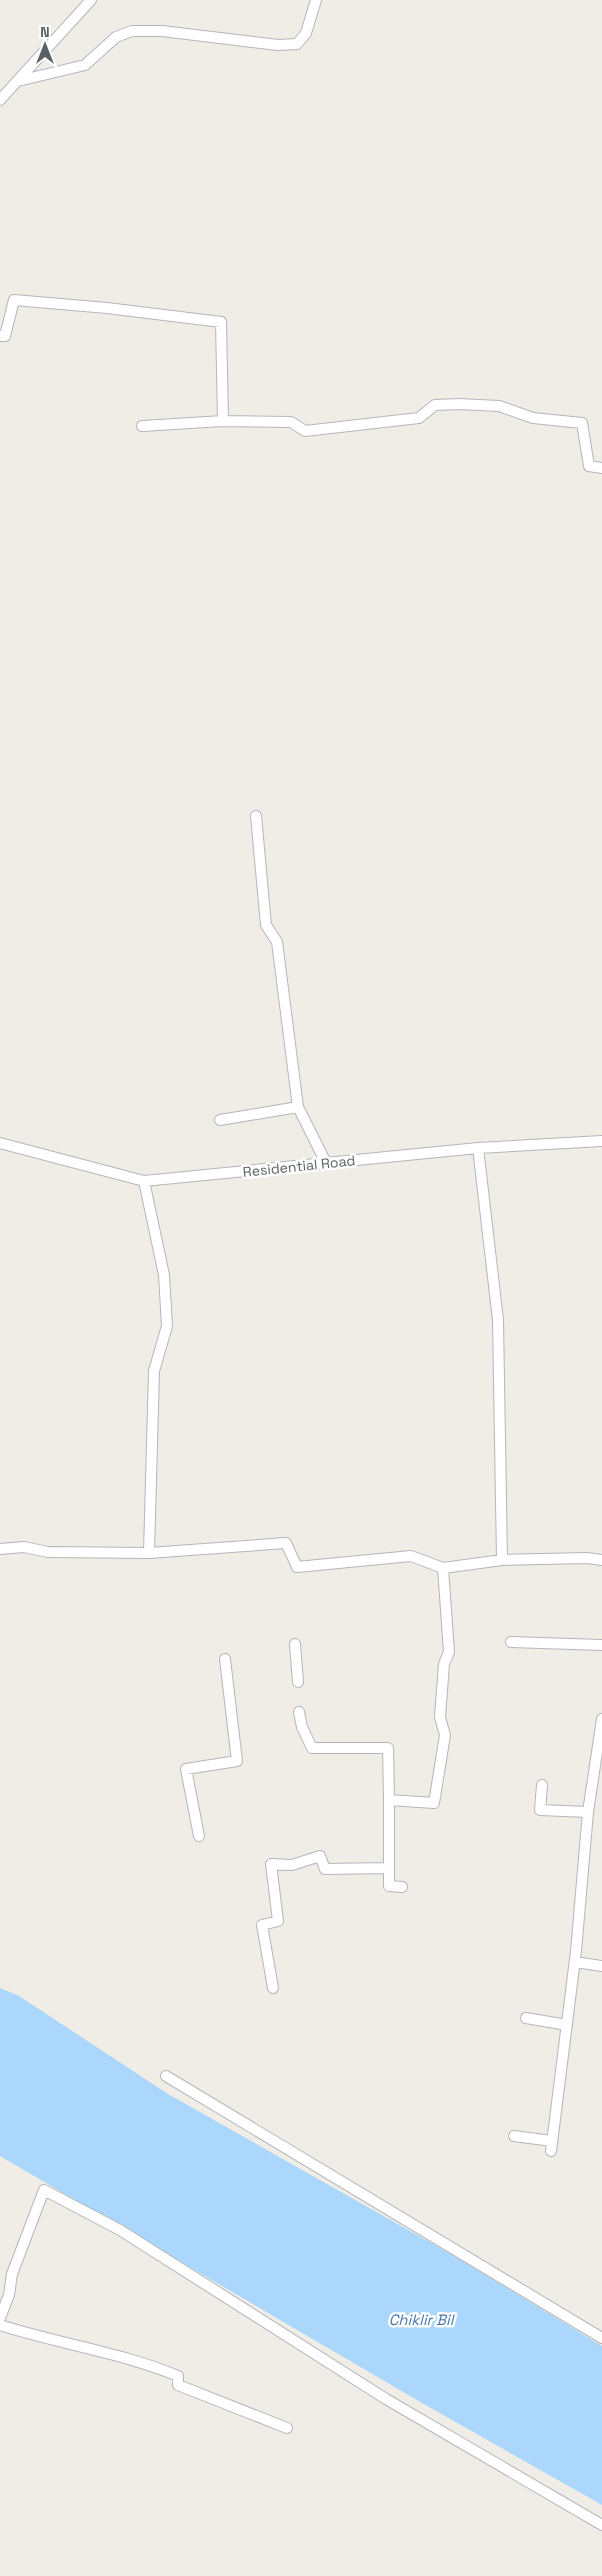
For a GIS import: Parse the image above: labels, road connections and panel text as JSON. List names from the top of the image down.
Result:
{
  "streets": {
    "street": ["Residential Road"]
  },
  "water": ["Chiklir Bil"],
  "north": "top"
}
